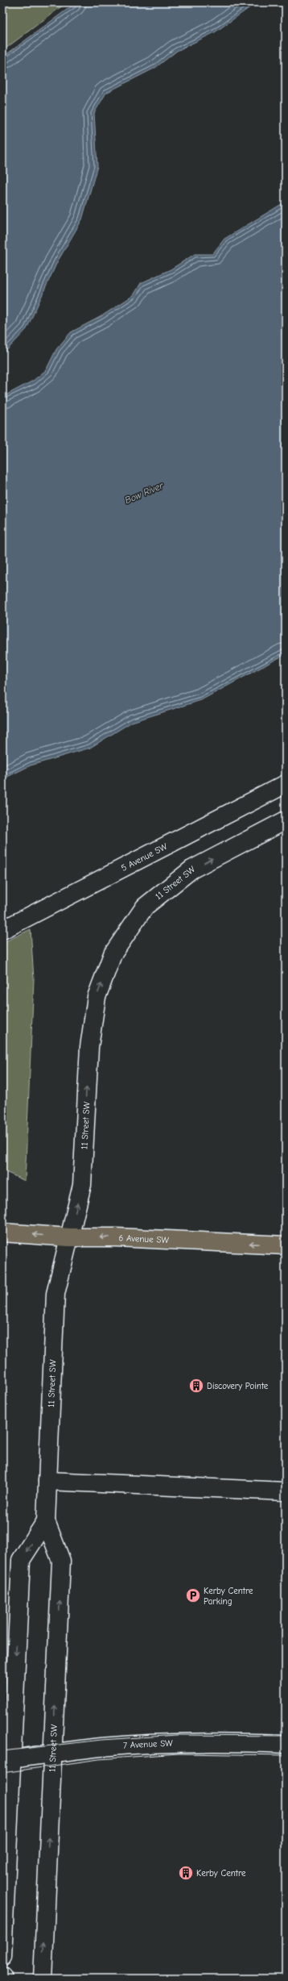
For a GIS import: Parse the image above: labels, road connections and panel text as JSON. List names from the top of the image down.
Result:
{
  "streets": {
    "main road": ["6 Avenue SW"],
    "street": ["5 Avenue SW", "11 Street SW", "7 Avenue SW"]
  },
  "crossings": [
    ["11 Street SW", "6 Avenue SW"],
    ["11 Street SW", "7 Avenue SW"]
  ],
  "one_way": ["6 Avenue SW"],
  "water": ["Bow River"],
  "places": {
    "building": ["Discovery Pointe", "Kerby Centre"],
    "parking": ["Kerby Centre Parking"]
  }
}
